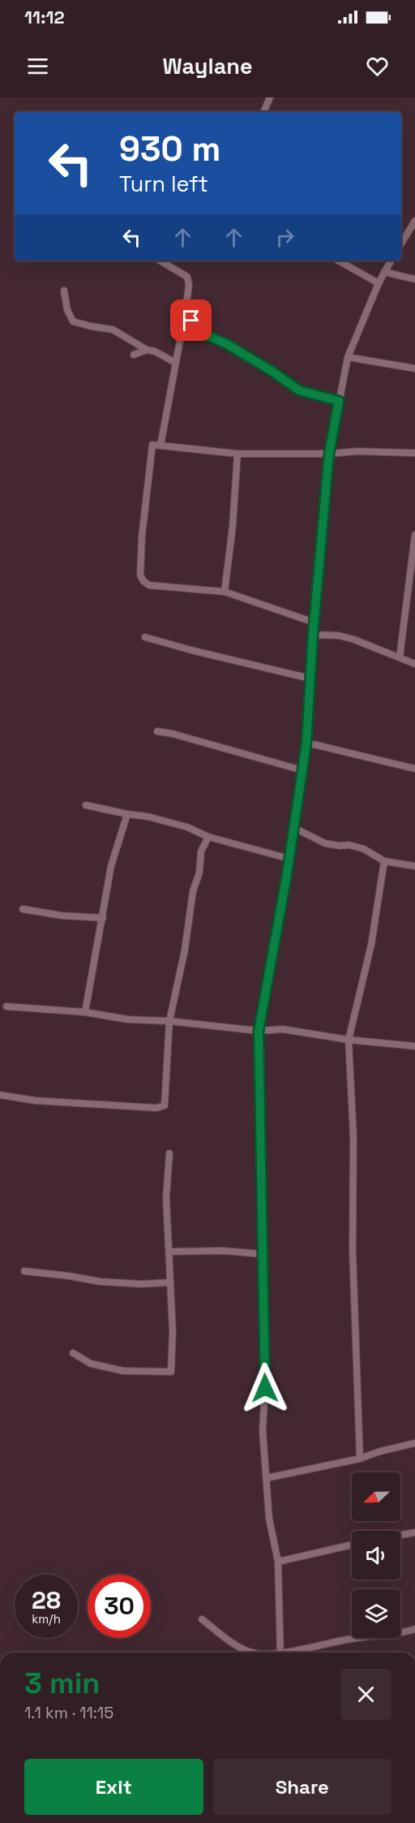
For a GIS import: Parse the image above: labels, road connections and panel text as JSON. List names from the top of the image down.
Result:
{
  "north": "bottom left",
  "page": {
    "status": "11:12",
    "header": "Waylane",
    "turn": ["930 m", "Turn left"],
    "speed": "28 km/h",
    "limit": "30",
    "heading": ["3 min", "1.1 km · 11:15"],
    "buttons": ["Exit", "Share"]
  }
}
